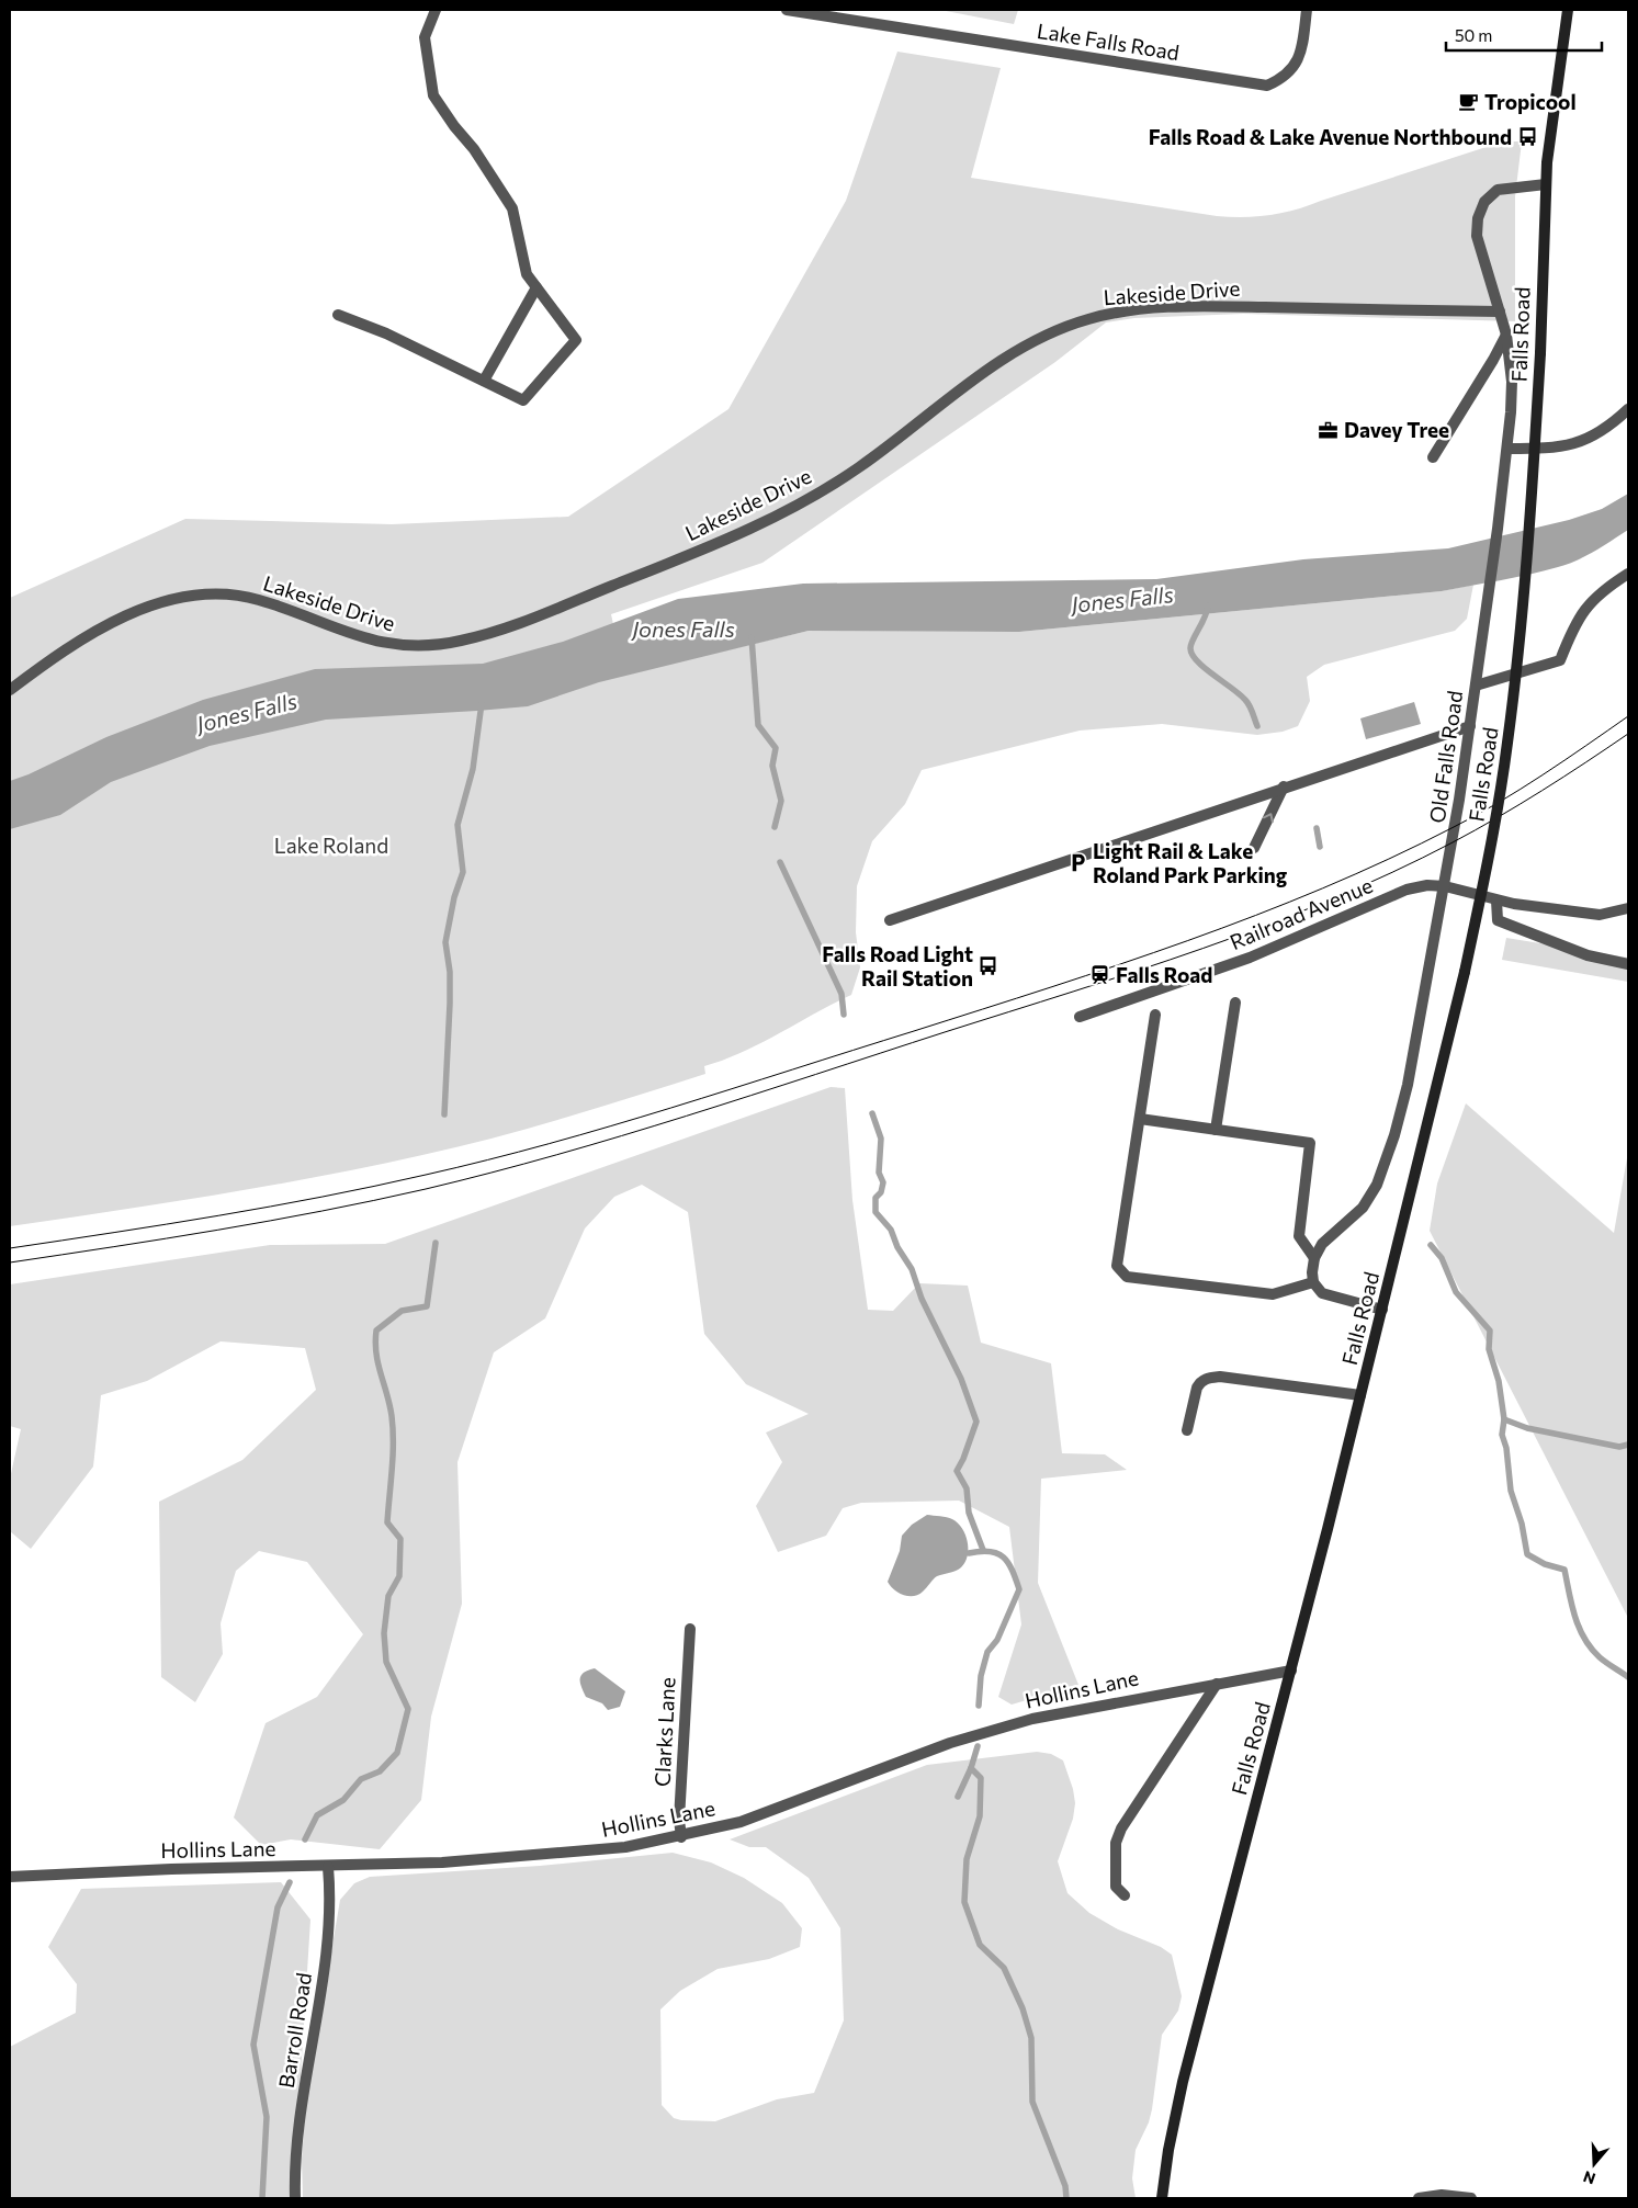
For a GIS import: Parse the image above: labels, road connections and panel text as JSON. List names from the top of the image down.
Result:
{
  "streets": {
    "main road": ["Falls Road"],
    "street": [
      "Lake Falls Road",
      "Lakeside Drive",
      "Old Falls Road",
      "Railroad Avenue",
      "Hollins Lane",
      "Clarks Lane",
      "Barroll Road"
    ]
  },
  "crossings": [
    ["Lakeside Drive", "Old Falls Road"],
    ["Falls Road", "Old Falls Road"],
    ["Falls Road", "Hollins Lane"],
    ["Old Falls Road", "Railroad Avenue"],
    ["Hollins Lane", "Clarks Lane"],
    ["Hollins Lane", "Barroll Road"]
  ],
  "water": ["Jones Falls"],
  "parks": ["Lake Roland"],
  "places": {
    "cafe": ["Tropicool"],
    "bus stop": ["Falls Road & Lake Avenue Northbound", "Falls Road Light Rail Station"],
    "office": ["Davey Tree"],
    "parking": ["Light Rail & Lake Roland Park Parking"],
    "station": ["Falls Road"]
  },
  "scale_bar": "50 m",
  "north": "bottom"
}
